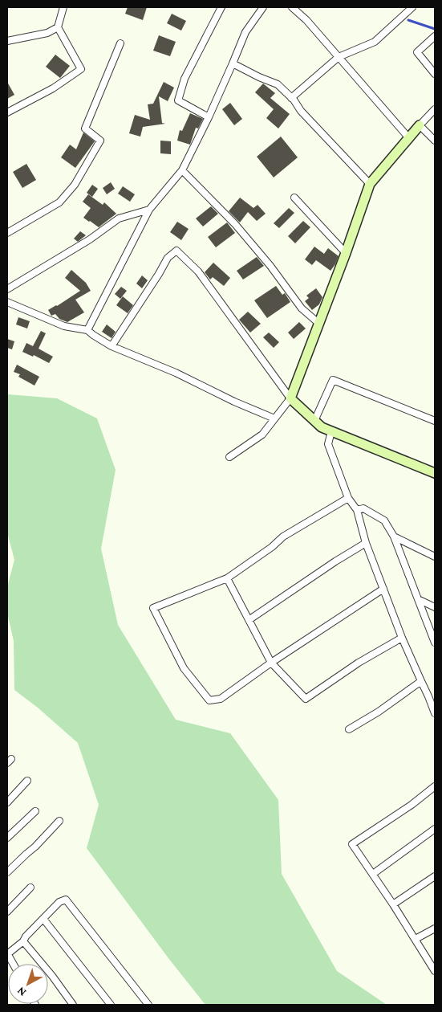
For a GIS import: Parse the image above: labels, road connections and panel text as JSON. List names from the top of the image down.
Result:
{
  "north": "bottom left"
}
